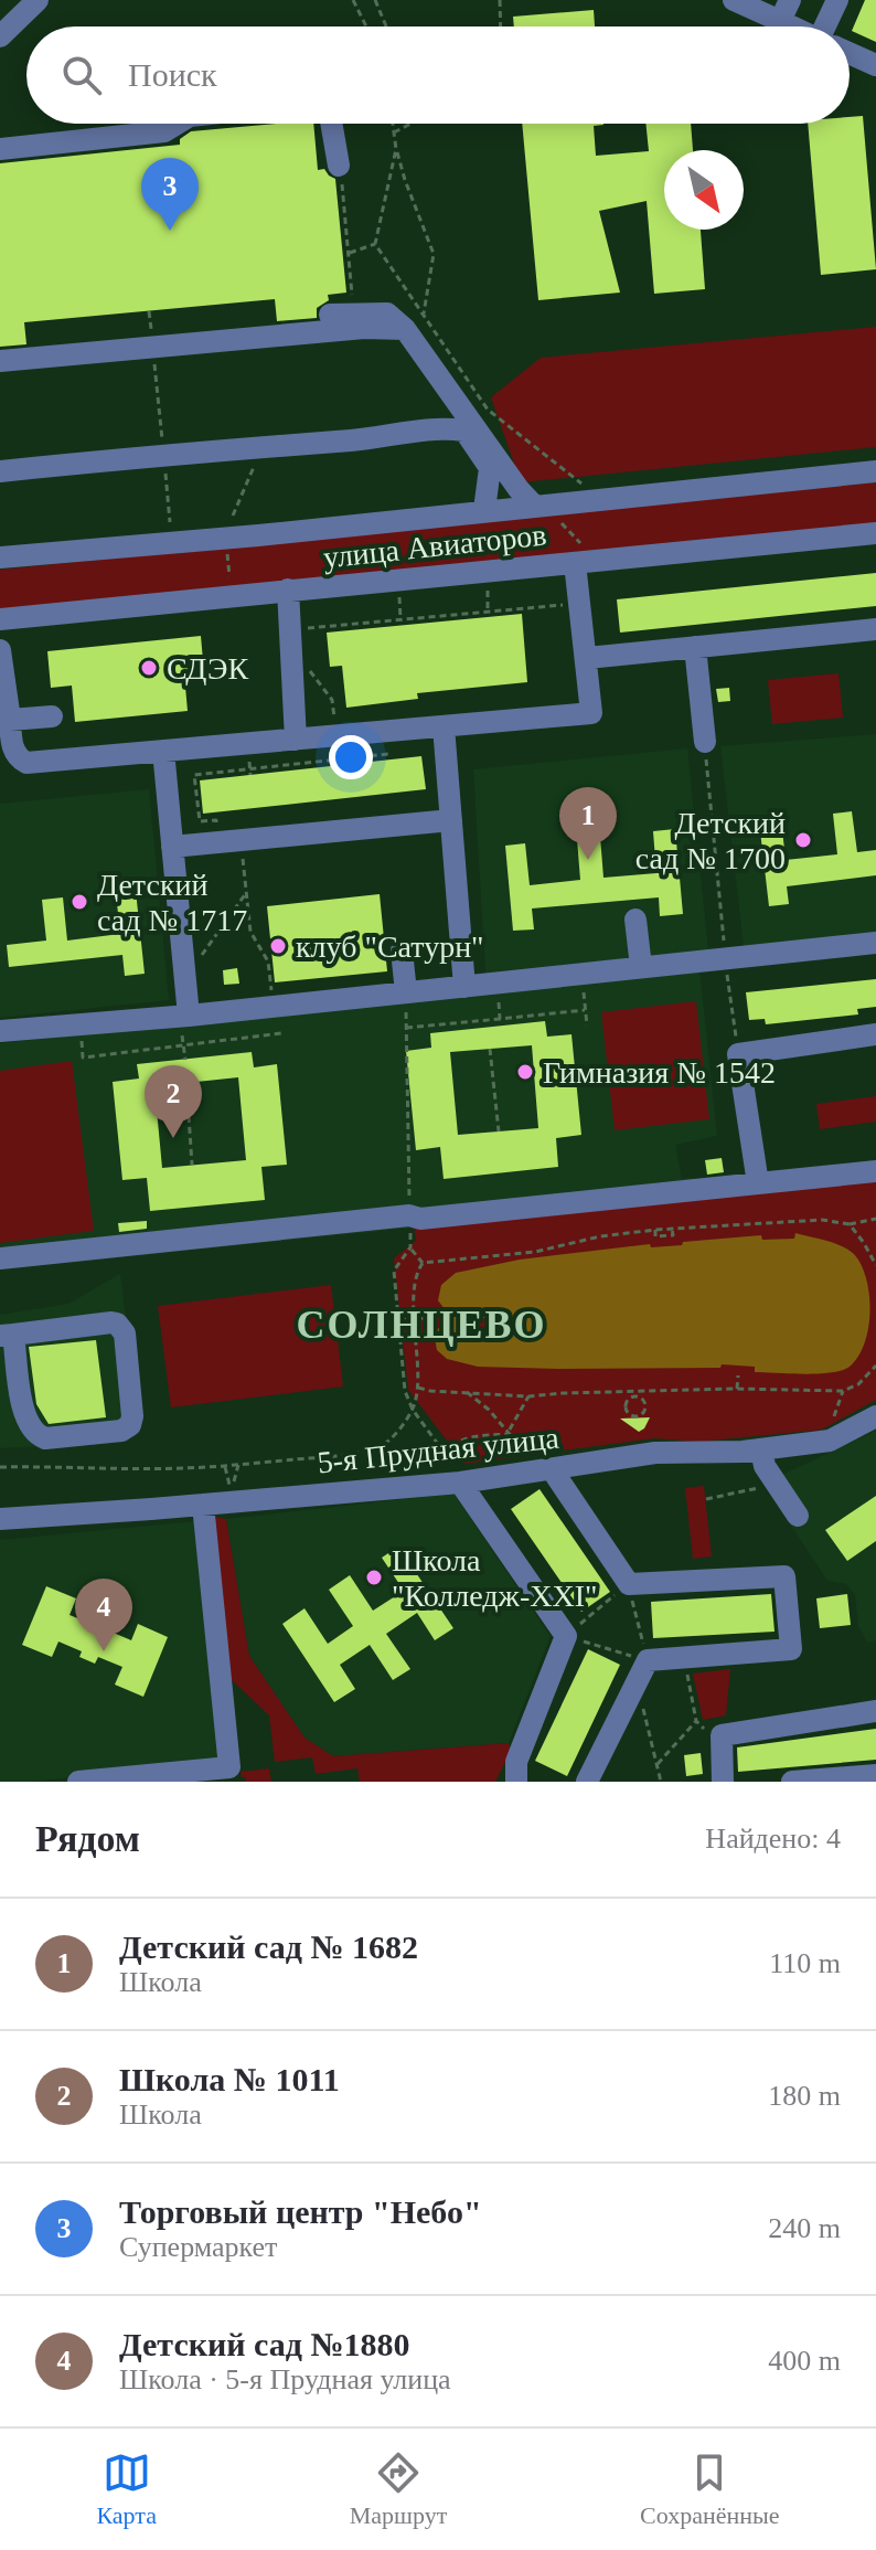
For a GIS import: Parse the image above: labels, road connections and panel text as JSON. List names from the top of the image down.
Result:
{
  "streets": {
    "street": ["улица Авиаторов", "5-я Прудная улица"]
  },
  "districts": ["СОЛНЦЕВО"],
  "places": [
    "СДЭК",
    "Детский сад № 1700",
    "Детский сад № 1717",
    "клуб \"Сатурн\"",
    "Гимназия № 1542",
    "Школа \"Колледж-XXI\""
  ],
  "north": "bottom right",
  "page": {
    "search": "Поиск",
    "pins": [
      "3",
      "1",
      "2",
      "4"
    ],
    "heading": ["Рядом", "Найдено: 4"],
    "list": [
      {
        "mark": "1",
        "name": "Детский сад № 1682",
        "note": "Школа",
        "value": "110 m"
      },
      {
        "mark": "2",
        "name": "Школа № 1011",
        "note": "Школа",
        "value": "180 m"
      },
      {
        "mark": "3",
        "name": "Торговый центр \"Небо\"",
        "note": "Супермаркет",
        "value": "240 m"
      },
      {
        "mark": "4",
        "name": "Детский сад №1880",
        "note": "Школа · 5-я Прудная улица",
        "value": "400 m"
      }
    ],
    "nav": ["Карта", "Маршрут", "Сохранённые"]
  }
}
